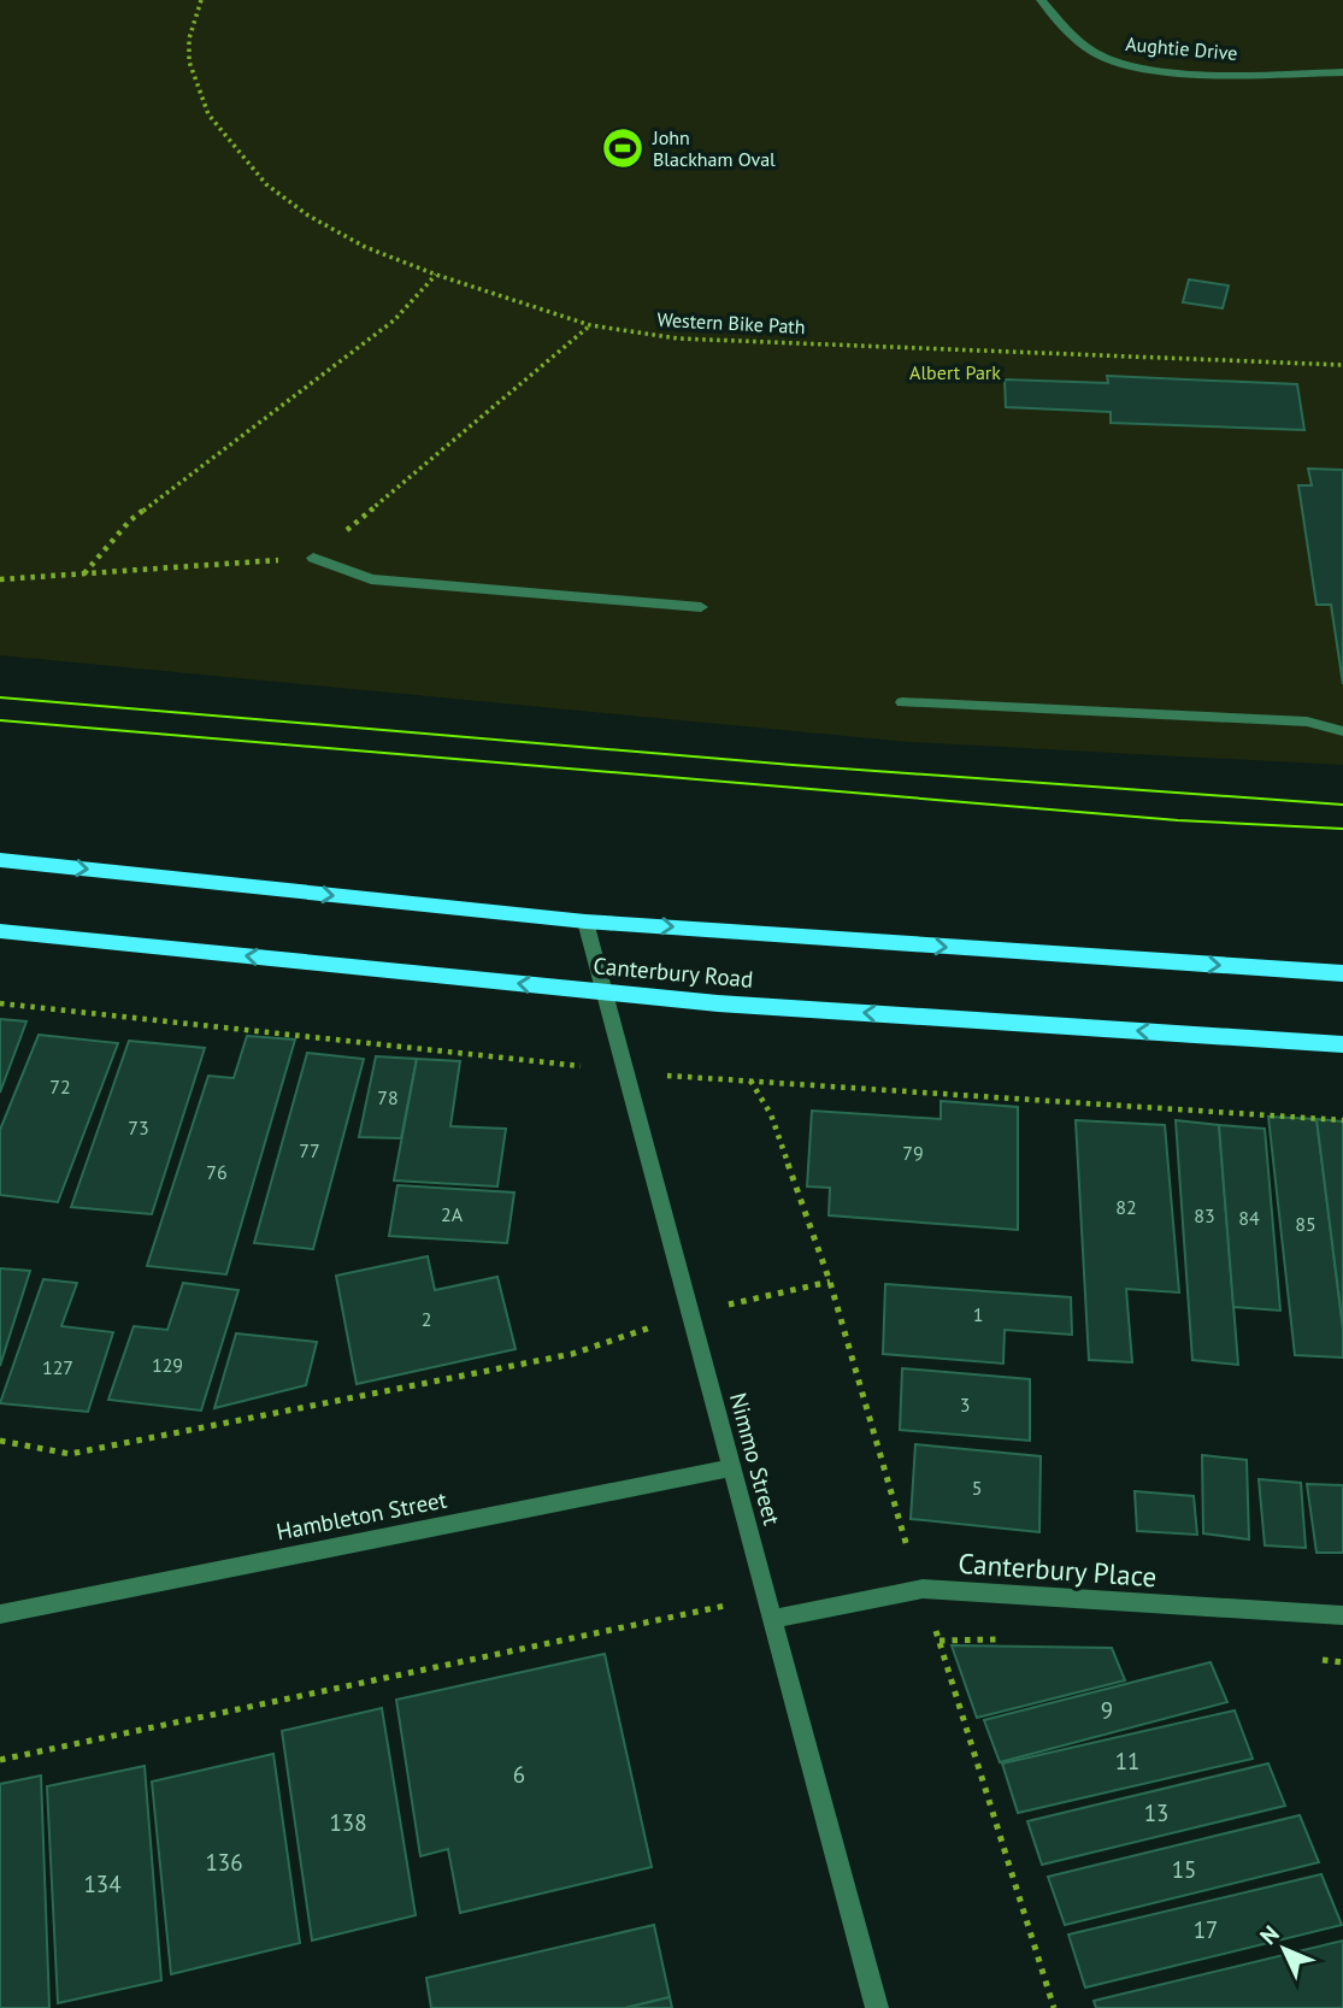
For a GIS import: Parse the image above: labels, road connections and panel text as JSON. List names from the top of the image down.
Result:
{
  "streets": {
    "main road": ["Canterbury Road"],
    "street": [
      "Aughtie Drive",
      "Nimmo Street",
      "Hambleton Street",
      "Canterbury Place"
    ],
    "path": ["Western Bike Path"]
  },
  "crossings": [
    ["Canterbury Road", "Nimmo Street"],
    ["Nimmo Street", "Hambleton Street"],
    ["Nimmo Street", "Canterbury Place"]
  ],
  "parks": ["Albert Park"],
  "places": {
    "sports": ["John Blackham Oval"]
  },
  "house_numbers": [
    "72",
    "78",
    "73",
    "77",
    "79",
    "76",
    "82",
    "2A",
    "83",
    "84",
    "85",
    "1",
    "2",
    "129",
    "127",
    "3",
    "5",
    "9",
    "11",
    "6",
    "13",
    "138",
    "136",
    "15",
    "134",
    "17"
  ],
  "north": "top left"
}
